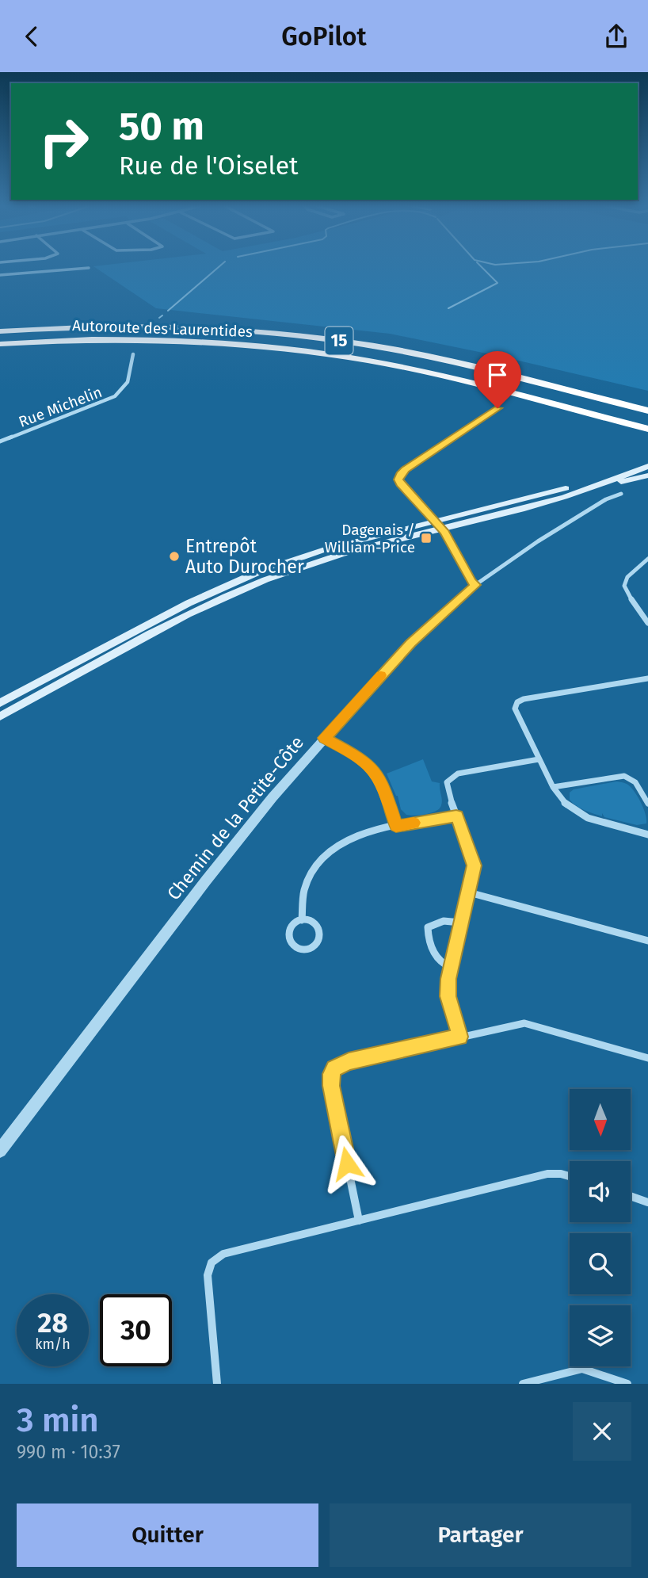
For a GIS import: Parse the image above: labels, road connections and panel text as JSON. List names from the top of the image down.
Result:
{
  "streets": {
    "highway": ["Autoroute des Laurentides", "15"],
    "street": ["Rue Michelin", "Chemin de la Petite-Côte"]
  },
  "places": {
    "transit": ["Dagenais / William-Price"],
    "other": ["Entrepôt Auto Durocher"]
  },
  "north": "bottom",
  "page": {
    "header": "GoPilot",
    "turn": ["50 m", "Rue de l'Oiselet"],
    "speed": "28 km/h",
    "limit": "30",
    "heading": ["3 min", "990 m · 10:37"],
    "buttons": ["Quitter", "Partager"]
  }
}
